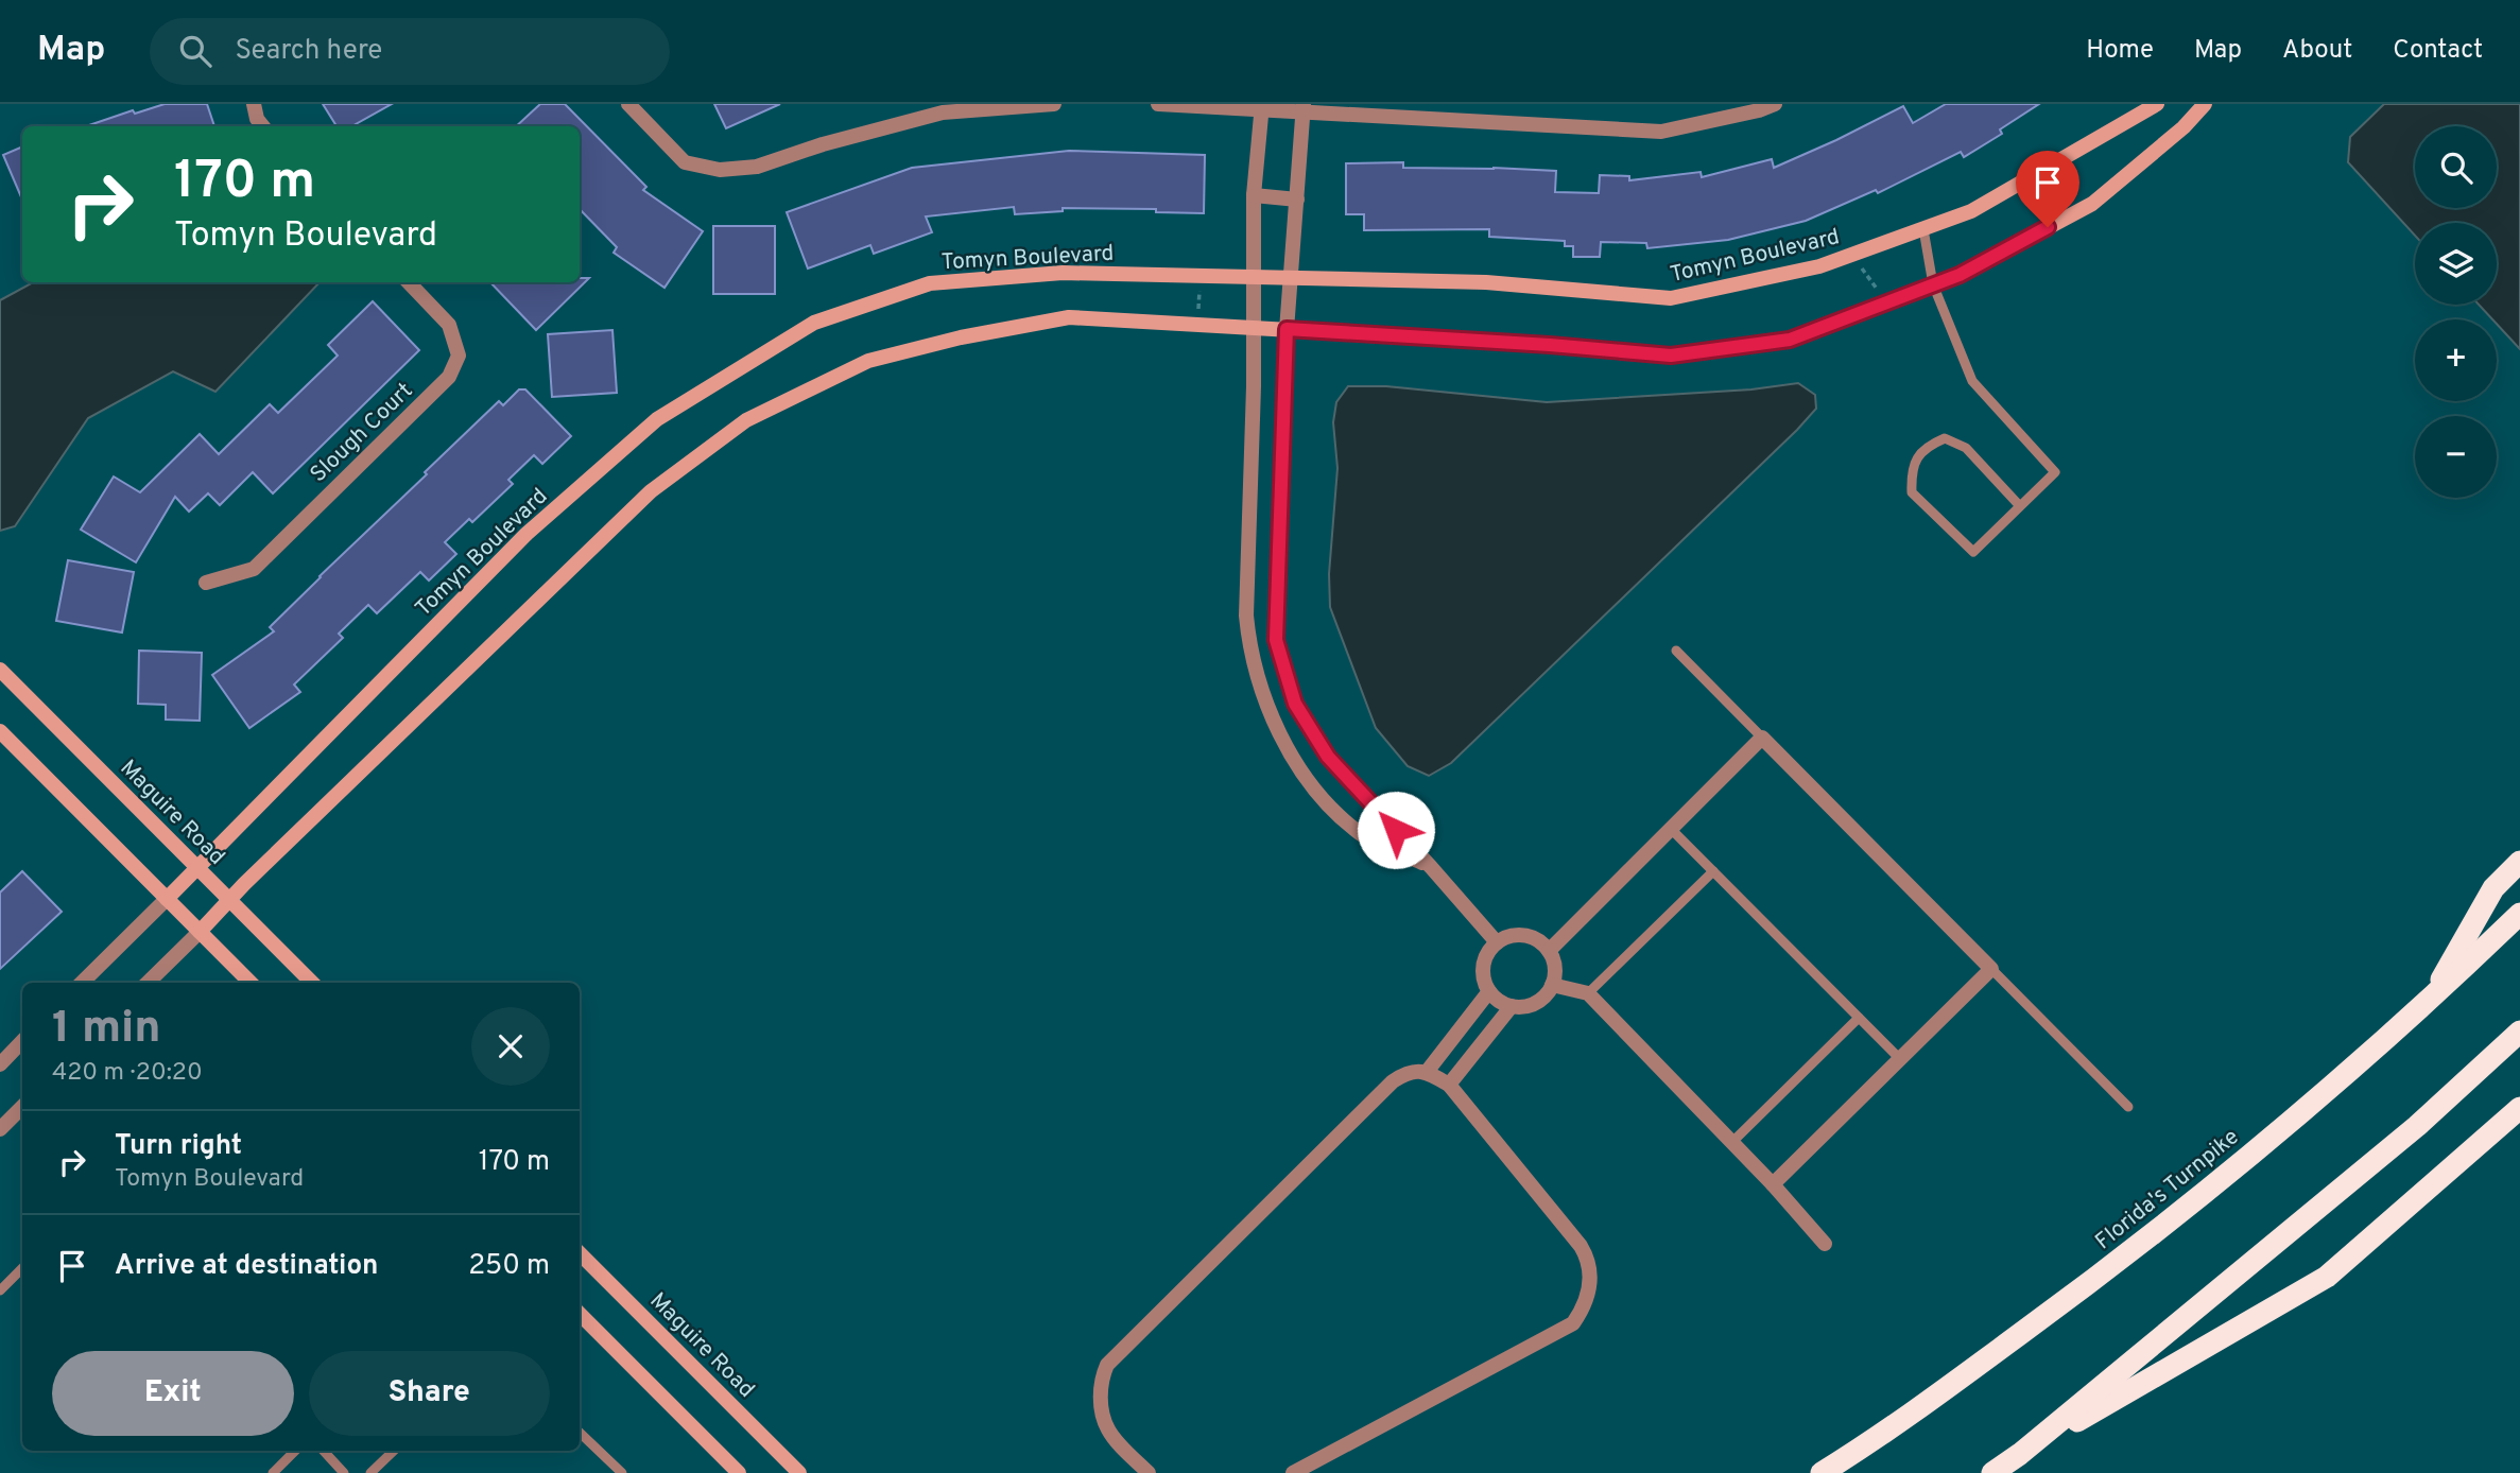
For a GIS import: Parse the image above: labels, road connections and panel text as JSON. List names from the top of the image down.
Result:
{
  "streets": {
    "highway": ["Florida's Turnpike"],
    "street": ["Tomyn Boulevard", "Slough Court", "Maguire Road"]
  },
  "crossings": [
    ["Tomyn Boulevard", "Maguire Road"]
  ],
  "page": {
    "header": "Map",
    "search": "Search here",
    "nav": [
      "Home",
      "Map",
      "About",
      "Contact"
    ],
    "map_buttons": ["+", "−"],
    "turn": ["170 m", "Tomyn Boulevard"],
    "heading": ["1 min", "420 m · 20:20"],
    "list": [
      {
        "name": "Turn right",
        "note": "Tomyn Boulevard",
        "value": "170 m"
      },
      {
        "name": "Arrive at destination",
        "value": "250 m"
      }
    ],
    "buttons": ["Exit", "Share"]
  }
}
